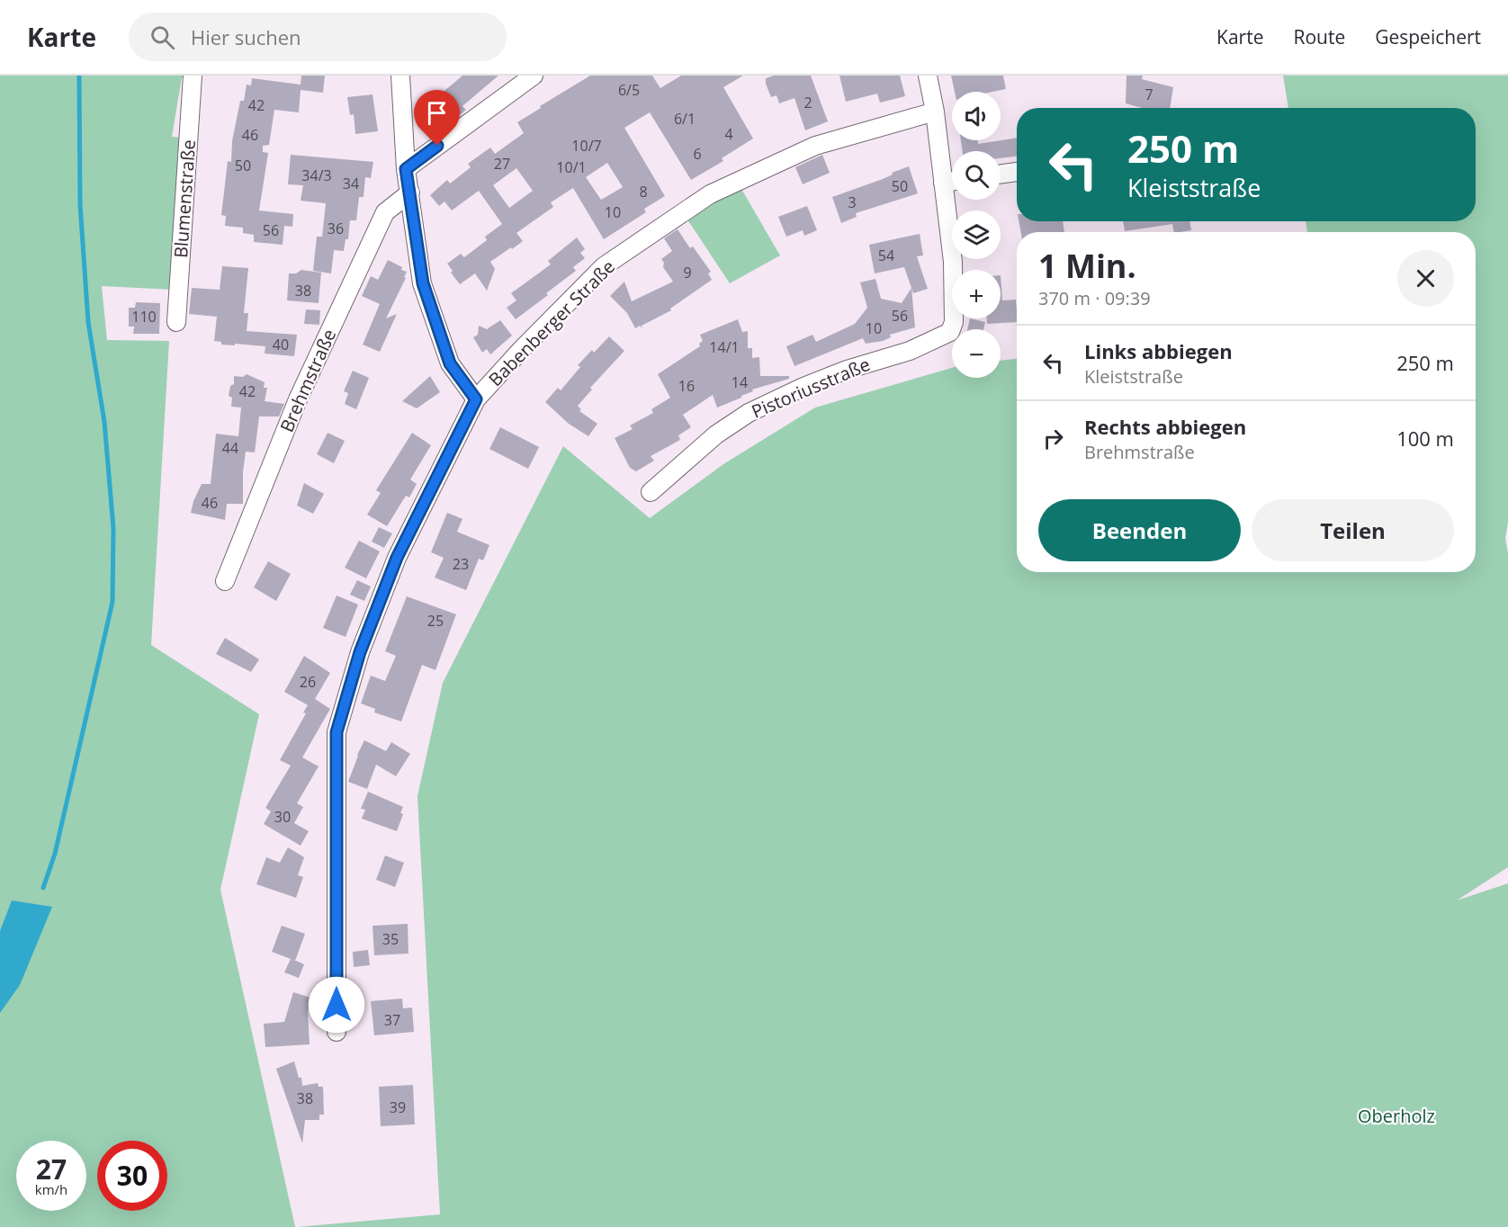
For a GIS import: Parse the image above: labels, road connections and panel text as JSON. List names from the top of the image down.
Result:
{
  "streets": {
    "street": [
      "Blumenstraße",
      "Babenberger Straße",
      "Brehmstraße",
      "Pistoriusstraße"
    ]
  },
  "parks": ["Oberholz"],
  "house_numbers": [
    "6/5",
    "7",
    "2",
    "42",
    "6/1",
    "4",
    "46",
    "10/7",
    "6",
    "27",
    "50",
    "10/1",
    "34/3",
    "34",
    "50",
    "8",
    "3",
    "10",
    "36",
    "56",
    "54",
    "9",
    "38",
    "56",
    "110",
    "10",
    "40",
    "14/1",
    "14",
    "16",
    "42",
    "44",
    "46",
    "23",
    "25",
    "26",
    "30",
    "35",
    "37",
    "38",
    "39"
  ],
  "page": {
    "header": "Karte",
    "search": "Hier suchen",
    "nav": ["Karte", "Route", "Gespeichert"],
    "map_buttons": ["+", "−"],
    "turn": ["250 m", "Kleiststraße"],
    "heading": ["1 Min.", "370 m · 09:39"],
    "list": [
      {
        "name": "Links abbiegen",
        "note": "Kleiststraße",
        "value": "250 m"
      },
      {
        "name": "Rechts abbiegen",
        "note": "Brehmstraße",
        "value": "100 m"
      }
    ],
    "buttons": ["Beenden", "Teilen"],
    "speed": "27 km/h",
    "limit": "30"
  }
}
